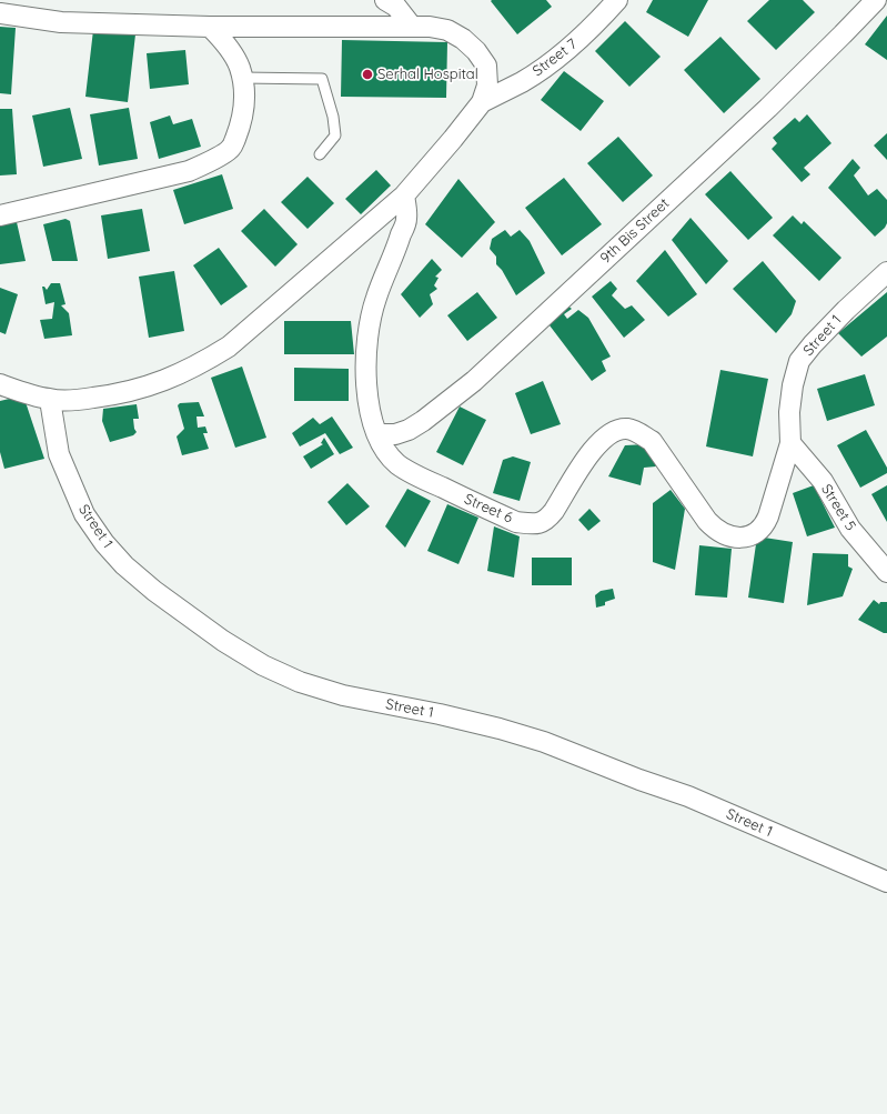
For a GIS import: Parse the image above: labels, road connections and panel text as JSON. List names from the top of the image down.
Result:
{
  "streets": {
    "street": [
      "Street 7",
      "9th Bis Street",
      "Street 1",
      "Street 5",
      "Street 6"
    ]
  },
  "crossings": [
    ["9th Bis Street", "Street 6"],
    ["Street 1", "Street 5"],
    ["Street 1", "Street 6"],
    ["Street 5", "Street 6"]
  ],
  "places": ["Serhal Hospital"]
}
